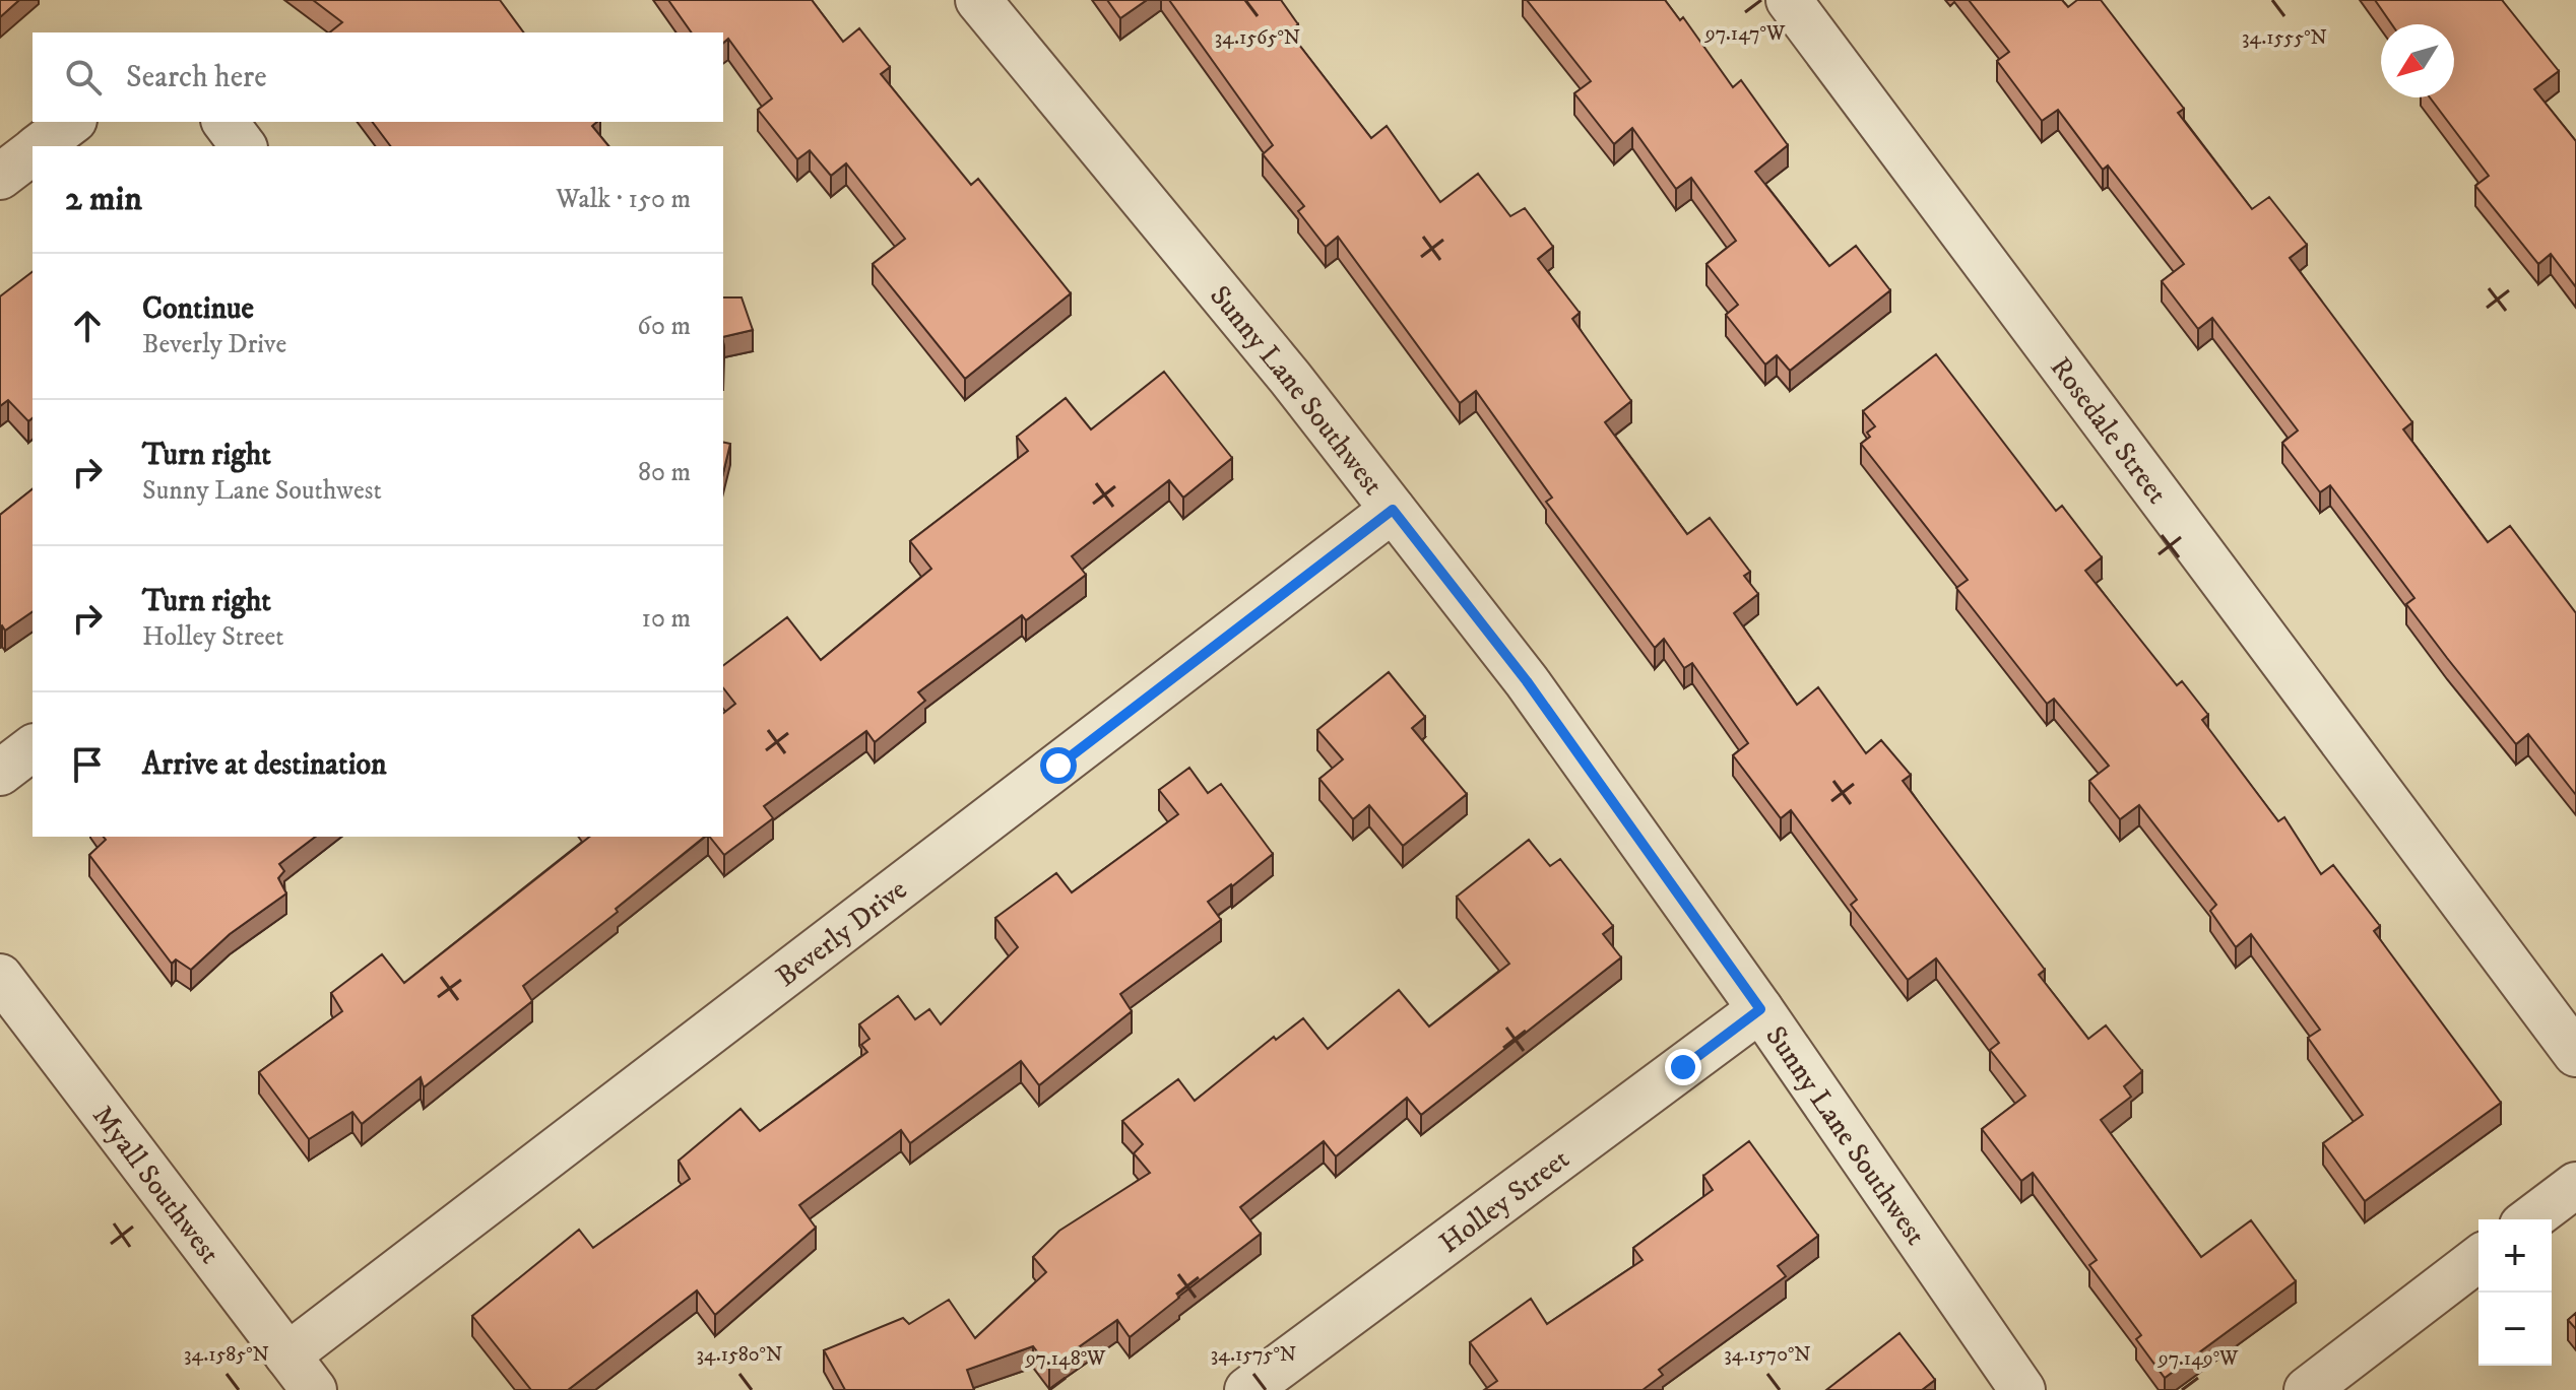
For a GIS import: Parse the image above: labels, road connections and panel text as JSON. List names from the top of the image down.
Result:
{
  "streets": {
    "street": [
      "Sunny Lane Southwest",
      "Rosedale Street",
      "Beverly Drive",
      "Myall Southwest",
      "Holley Street"
    ]
  },
  "crossings": [
    ["Sunny Lane Southwest", "Beverly Drive"],
    ["Sunny Lane Southwest", "Holley Street"],
    ["Beverly Drive", "Myall Southwest"]
  ],
  "north": "bottom left",
  "page": {
    "search": "Search here",
    "heading": ["2 min", "Walk · 150 m"],
    "list": [
      ["Continue", "Beverly Drive", "60 m"],
      ["Turn right", "Sunny Lane Southwest", "80 m"],
      ["Turn right", "Holley Street", "10 m"],
      "Arrive at destination"
    ],
    "map_buttons": ["+", "−"]
  },
  "coordinates": [
    "97.147°W",
    "34.1565°N",
    "34.1555°N",
    "34.1585°N",
    "34.1580°N",
    "34.1575°N",
    "34.1570°N",
    "97.148°W",
    "97.149°W"
  ]
}
